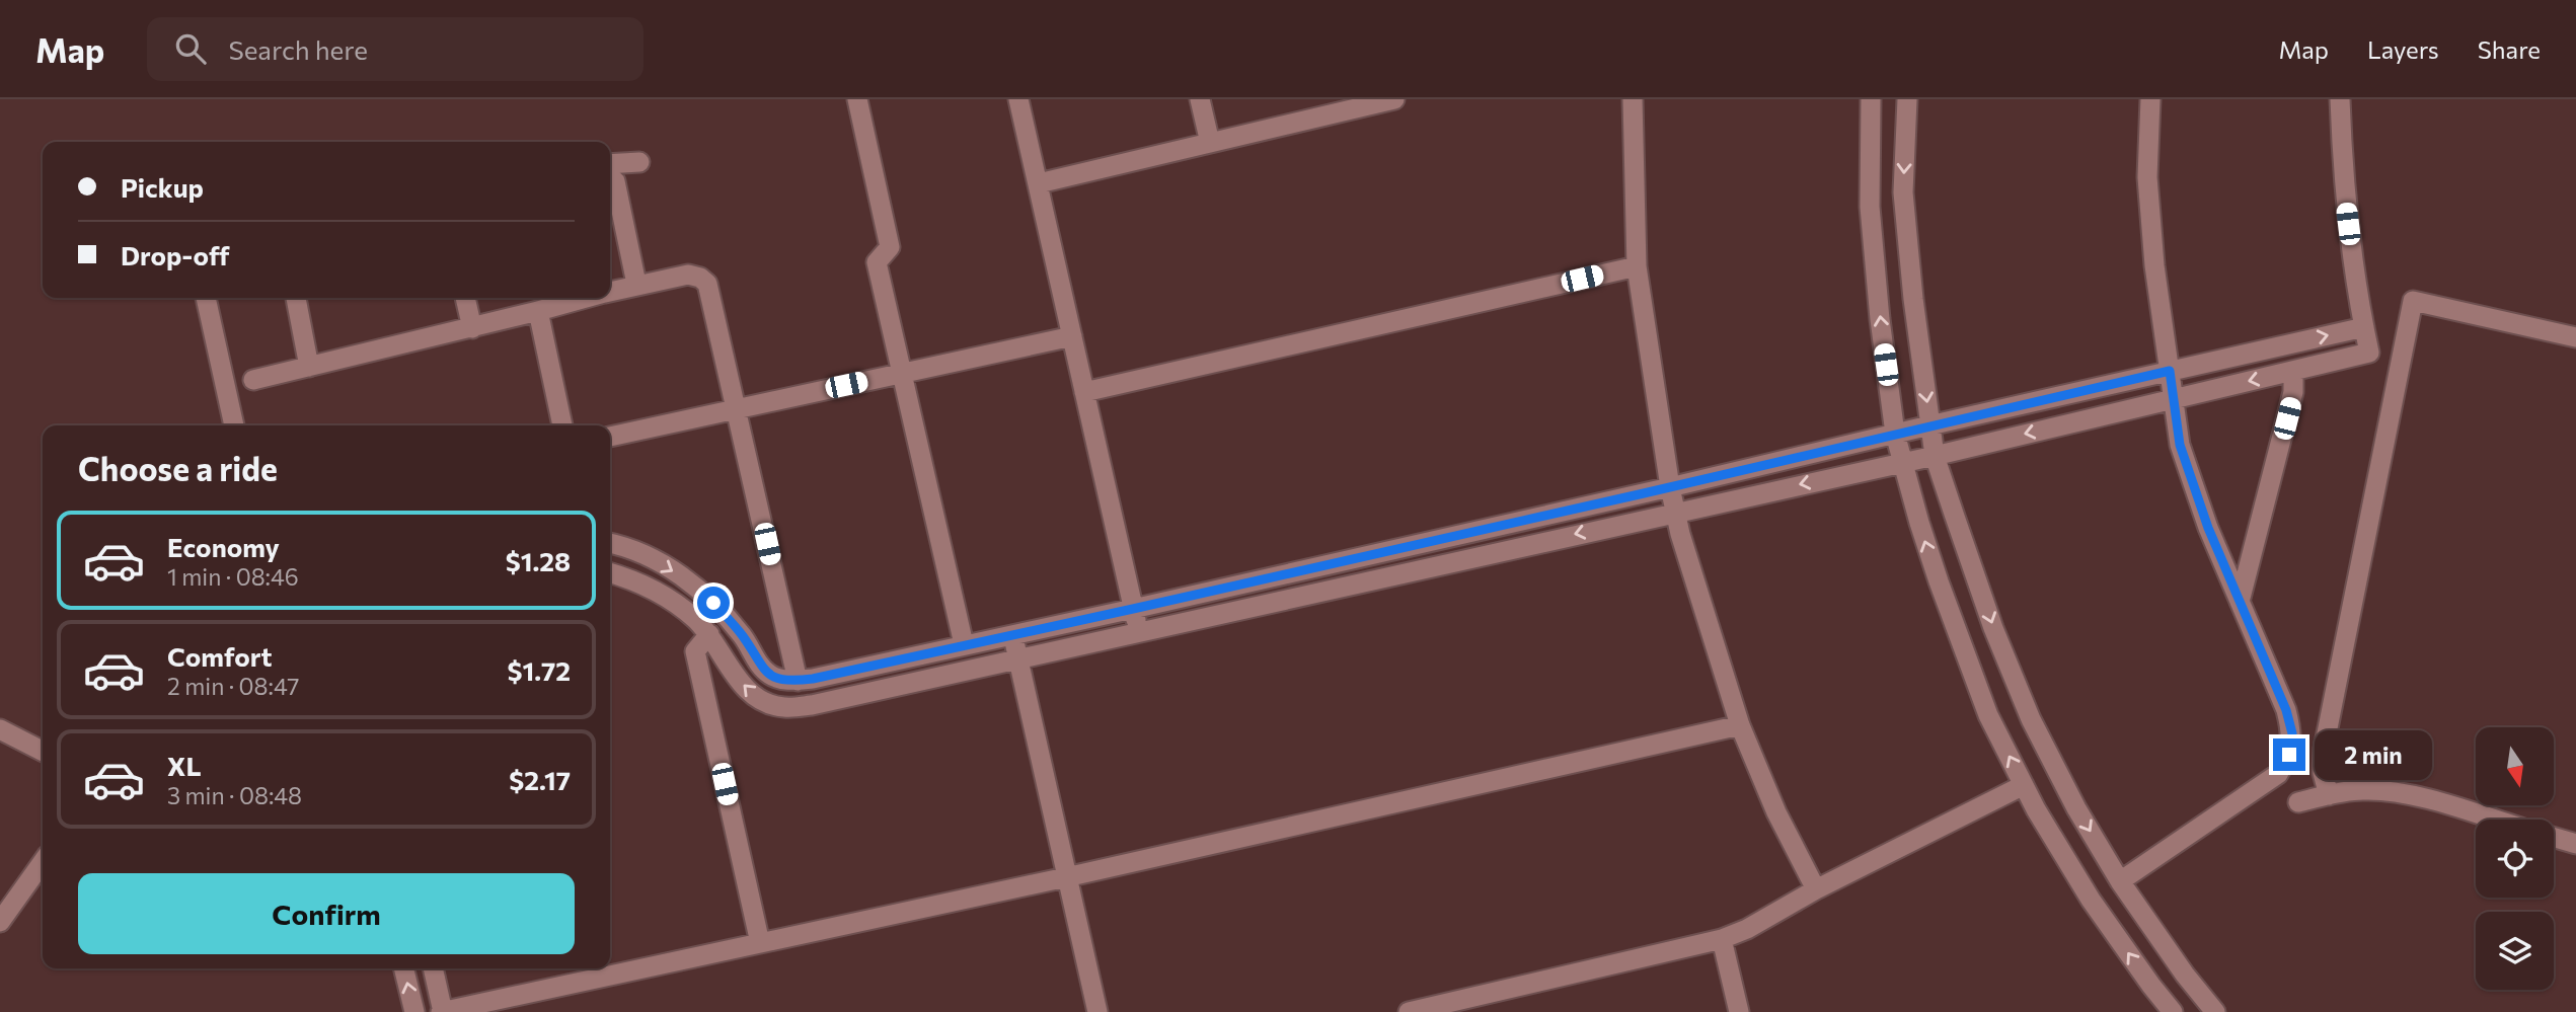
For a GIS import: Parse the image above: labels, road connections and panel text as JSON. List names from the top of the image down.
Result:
{
  "north": "bottom",
  "page": {
    "header": "Map",
    "search": "Search here",
    "nav": ["Map", "Layers", "Share"],
    "banner": ["Pickup", "Drop-off"],
    "heading": "Choose a ride",
    "list": [
      {
        "name": "Economy",
        "note": "1 min · 08:46",
        "value": "$1.28"
      },
      {
        "name": "Comfort",
        "note": "2 min · 08:47",
        "value": "$1.72"
      },
      {
        "name": "XL",
        "note": "3 min · 08:48",
        "value": "$2.17"
      }
    ],
    "bubble": "2 min",
    "buttons": "Confirm"
  }
}
